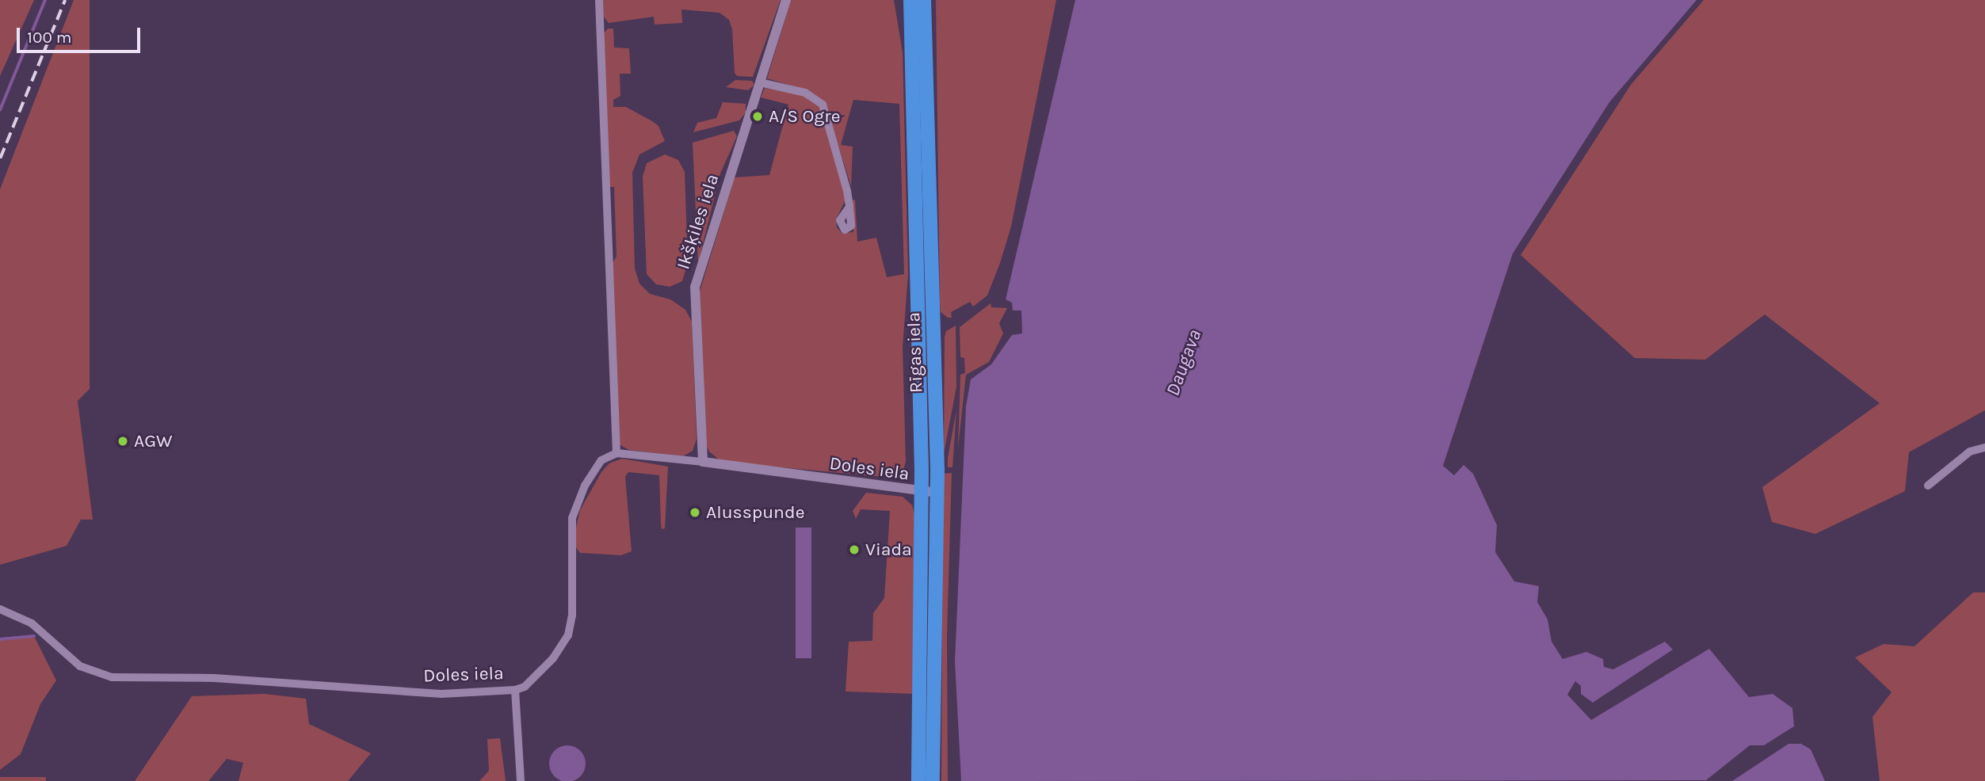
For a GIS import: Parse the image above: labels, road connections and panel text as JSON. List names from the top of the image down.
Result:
{
  "streets": {
    "highway": ["Rīgas iela"],
    "street": ["Ikšķiles iela", "Doles iela"]
  },
  "crossings": [
    ["Ikšķiles iela", "Doles iela"],
    ["Rīgas iela", "Doles iela"]
  ],
  "water": ["Daugava"],
  "places": [
    "A/S Ogre",
    "AGW",
    "Alusspunde",
    "Viada"
  ],
  "scale_bar": "100 m"
}
